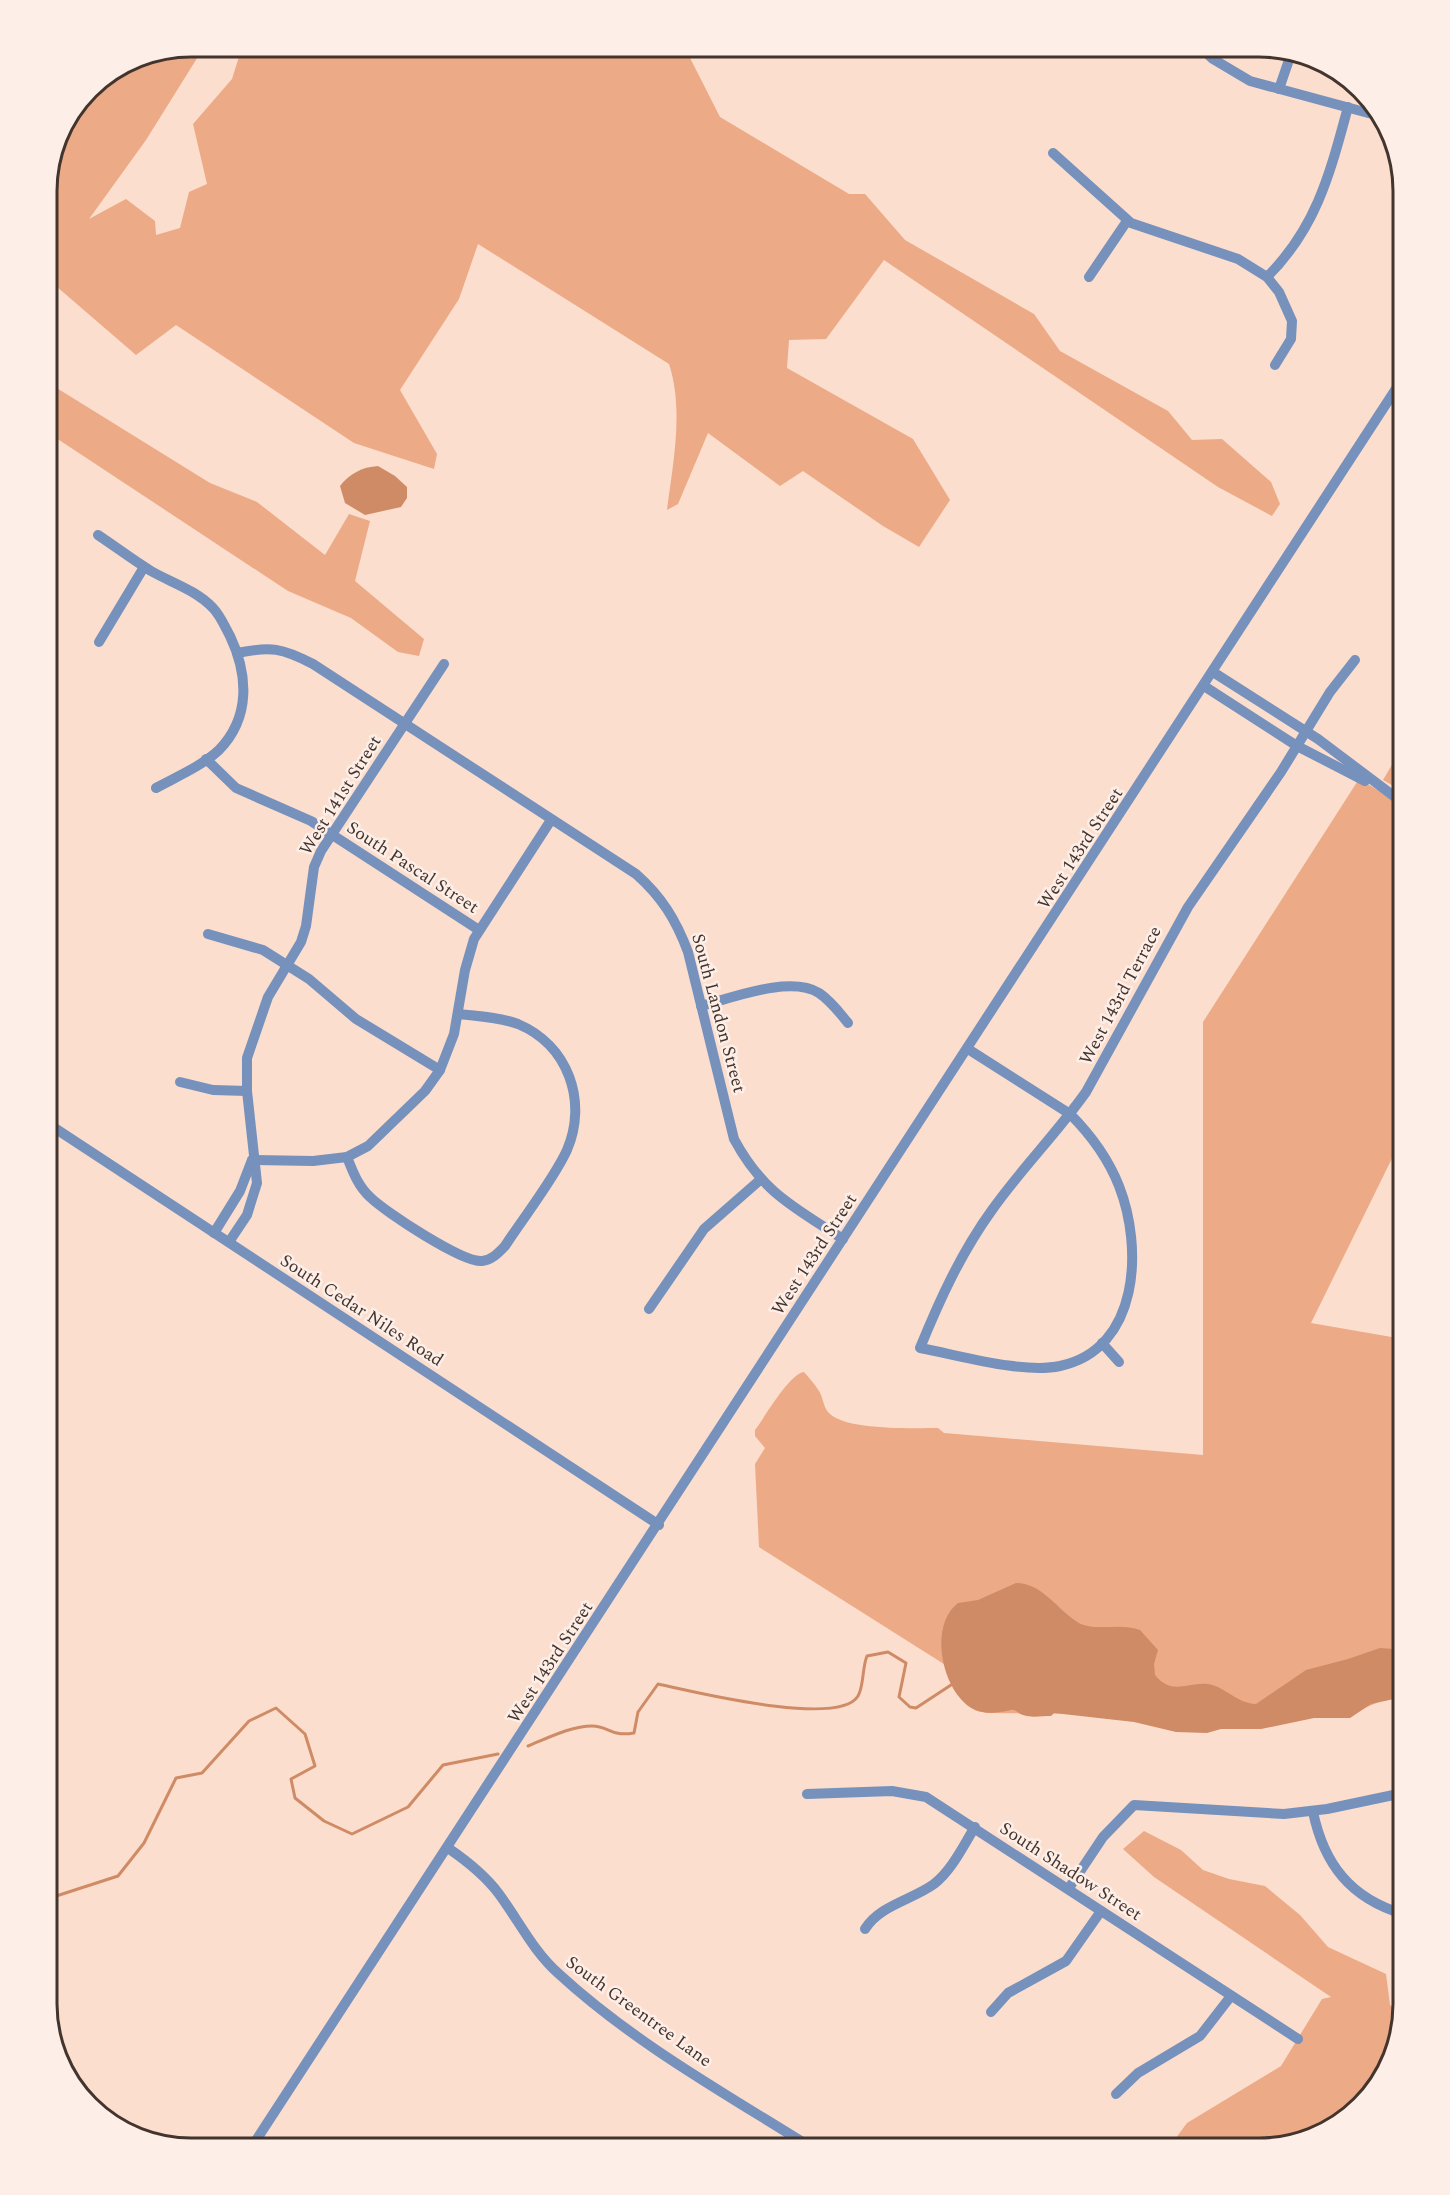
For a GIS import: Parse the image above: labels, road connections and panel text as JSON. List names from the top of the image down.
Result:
{
  "streets": {
    "street": [
      "West 141st Street",
      "West 143rd Street",
      "South Pascal Street",
      "West 143rd Terrace",
      "South Landon Street",
      "South Cedar Niles Road",
      "South Shadow Street",
      "South Greentree Lane"
    ]
  },
  "crossings": [
    ["West 141st Street", "South Pascal Street"],
    ["West 141st Street", "South Landon Street"],
    ["West 141st Street", "South Cedar Niles Road"],
    ["West 143rd Street", "South Landon Street"],
    ["West 143rd Street", "South Cedar Niles Road"],
    ["West 143rd Street", "South Greentree Lane"]
  ]
}
